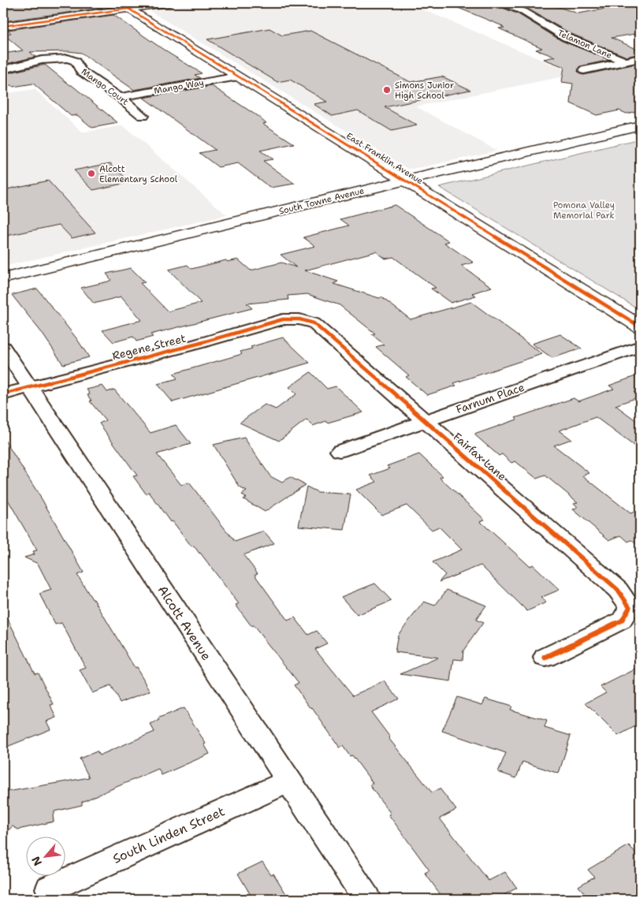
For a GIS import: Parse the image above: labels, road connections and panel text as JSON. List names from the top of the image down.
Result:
{
  "streets": {
    "street": [
      "Telamon Lane",
      "Mango Court",
      "Mango Way",
      "East Franklin Avenue",
      "South Towne Avenue",
      "Regene Street",
      "Farnum Place",
      "Fairfax Lane",
      "Alcott Avenue",
      "South Linden Street"
    ]
  },
  "crossings": [
    ["Mango Court", "Mango Way"],
    ["Mango Way", "East Franklin Avenue"],
    ["East Franklin Avenue", "South Towne Avenue"],
    ["Regene Street", "Fairfax Lane"],
    ["Regene Street", "Alcott Avenue"],
    ["Farnum Place", "Fairfax Lane"],
    ["Alcott Avenue", "South Linden Street"]
  ],
  "parks": ["Pomona Valley Memorial Park"],
  "places": ["Simons Junior High School", "Alcott Elementary School"],
  "north": "bottom left"
}
